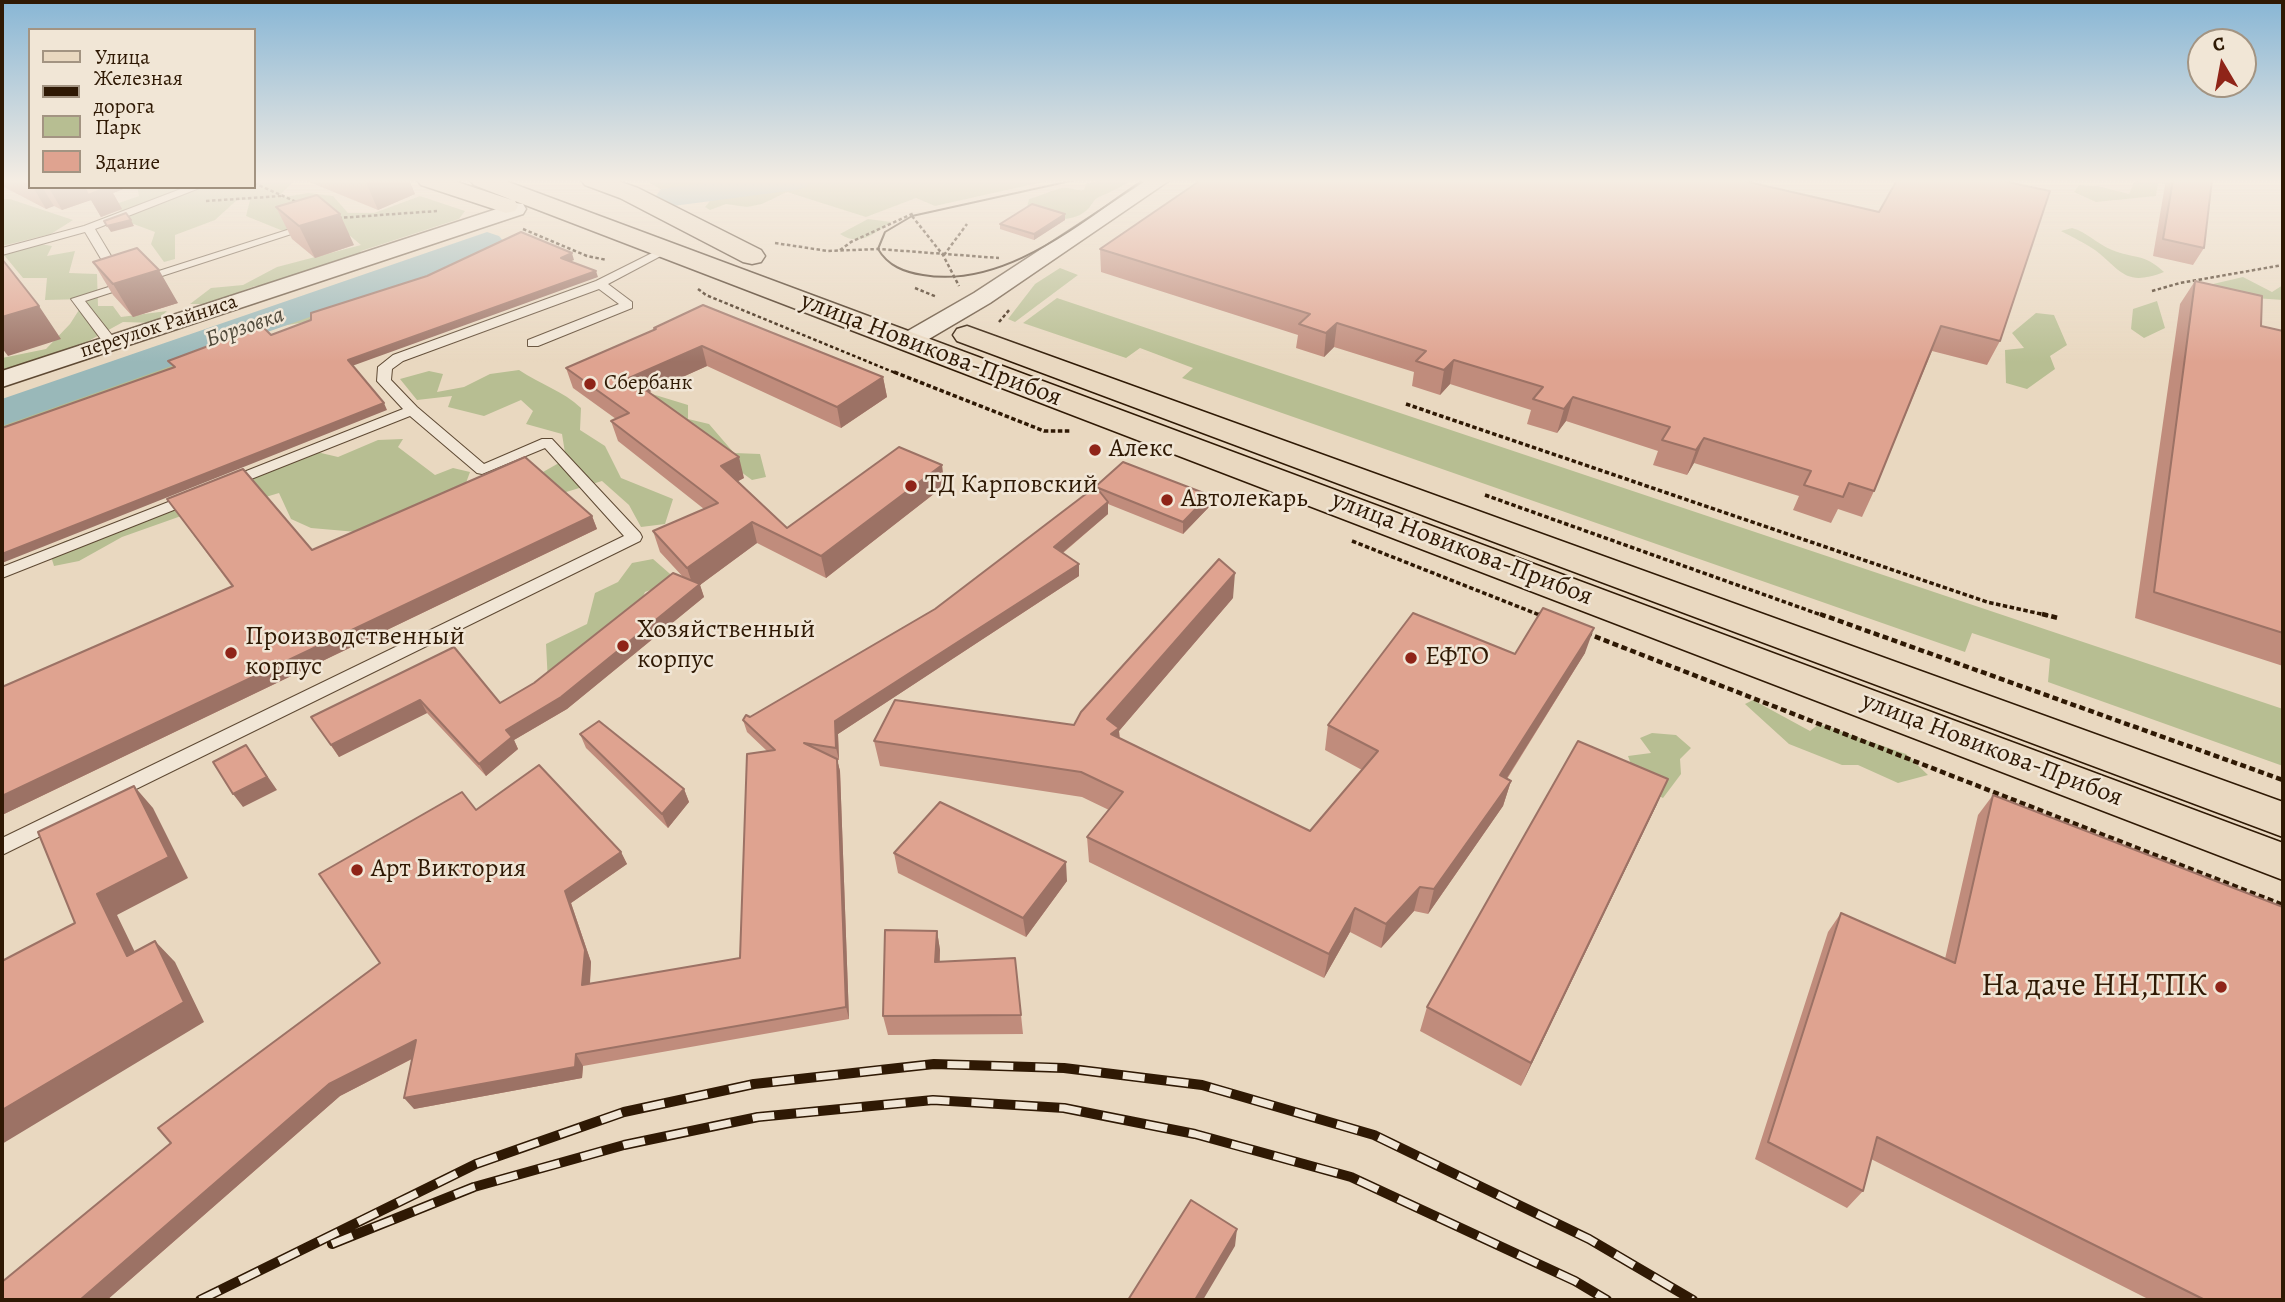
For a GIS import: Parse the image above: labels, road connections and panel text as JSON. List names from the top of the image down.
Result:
{
  "streets": {
    "main road": ["улица Новикова-Прибоя"],
    "street": ["переулок Райниса"]
  },
  "water": ["Борзовка"],
  "places": [
    "Сбербанк",
    "Алекс",
    "ТД Карповский",
    "Автолекарь",
    "Хозяйственный корпус",
    "Производственный корпус",
    "ЕФТО",
    "Арт Виктория",
    "На даче НН,ТПК"
  ],
  "legend": [
    "Улица",
    "Железная дорога",
    "Парк",
    "Здание"
  ],
  "north": "top"
}
